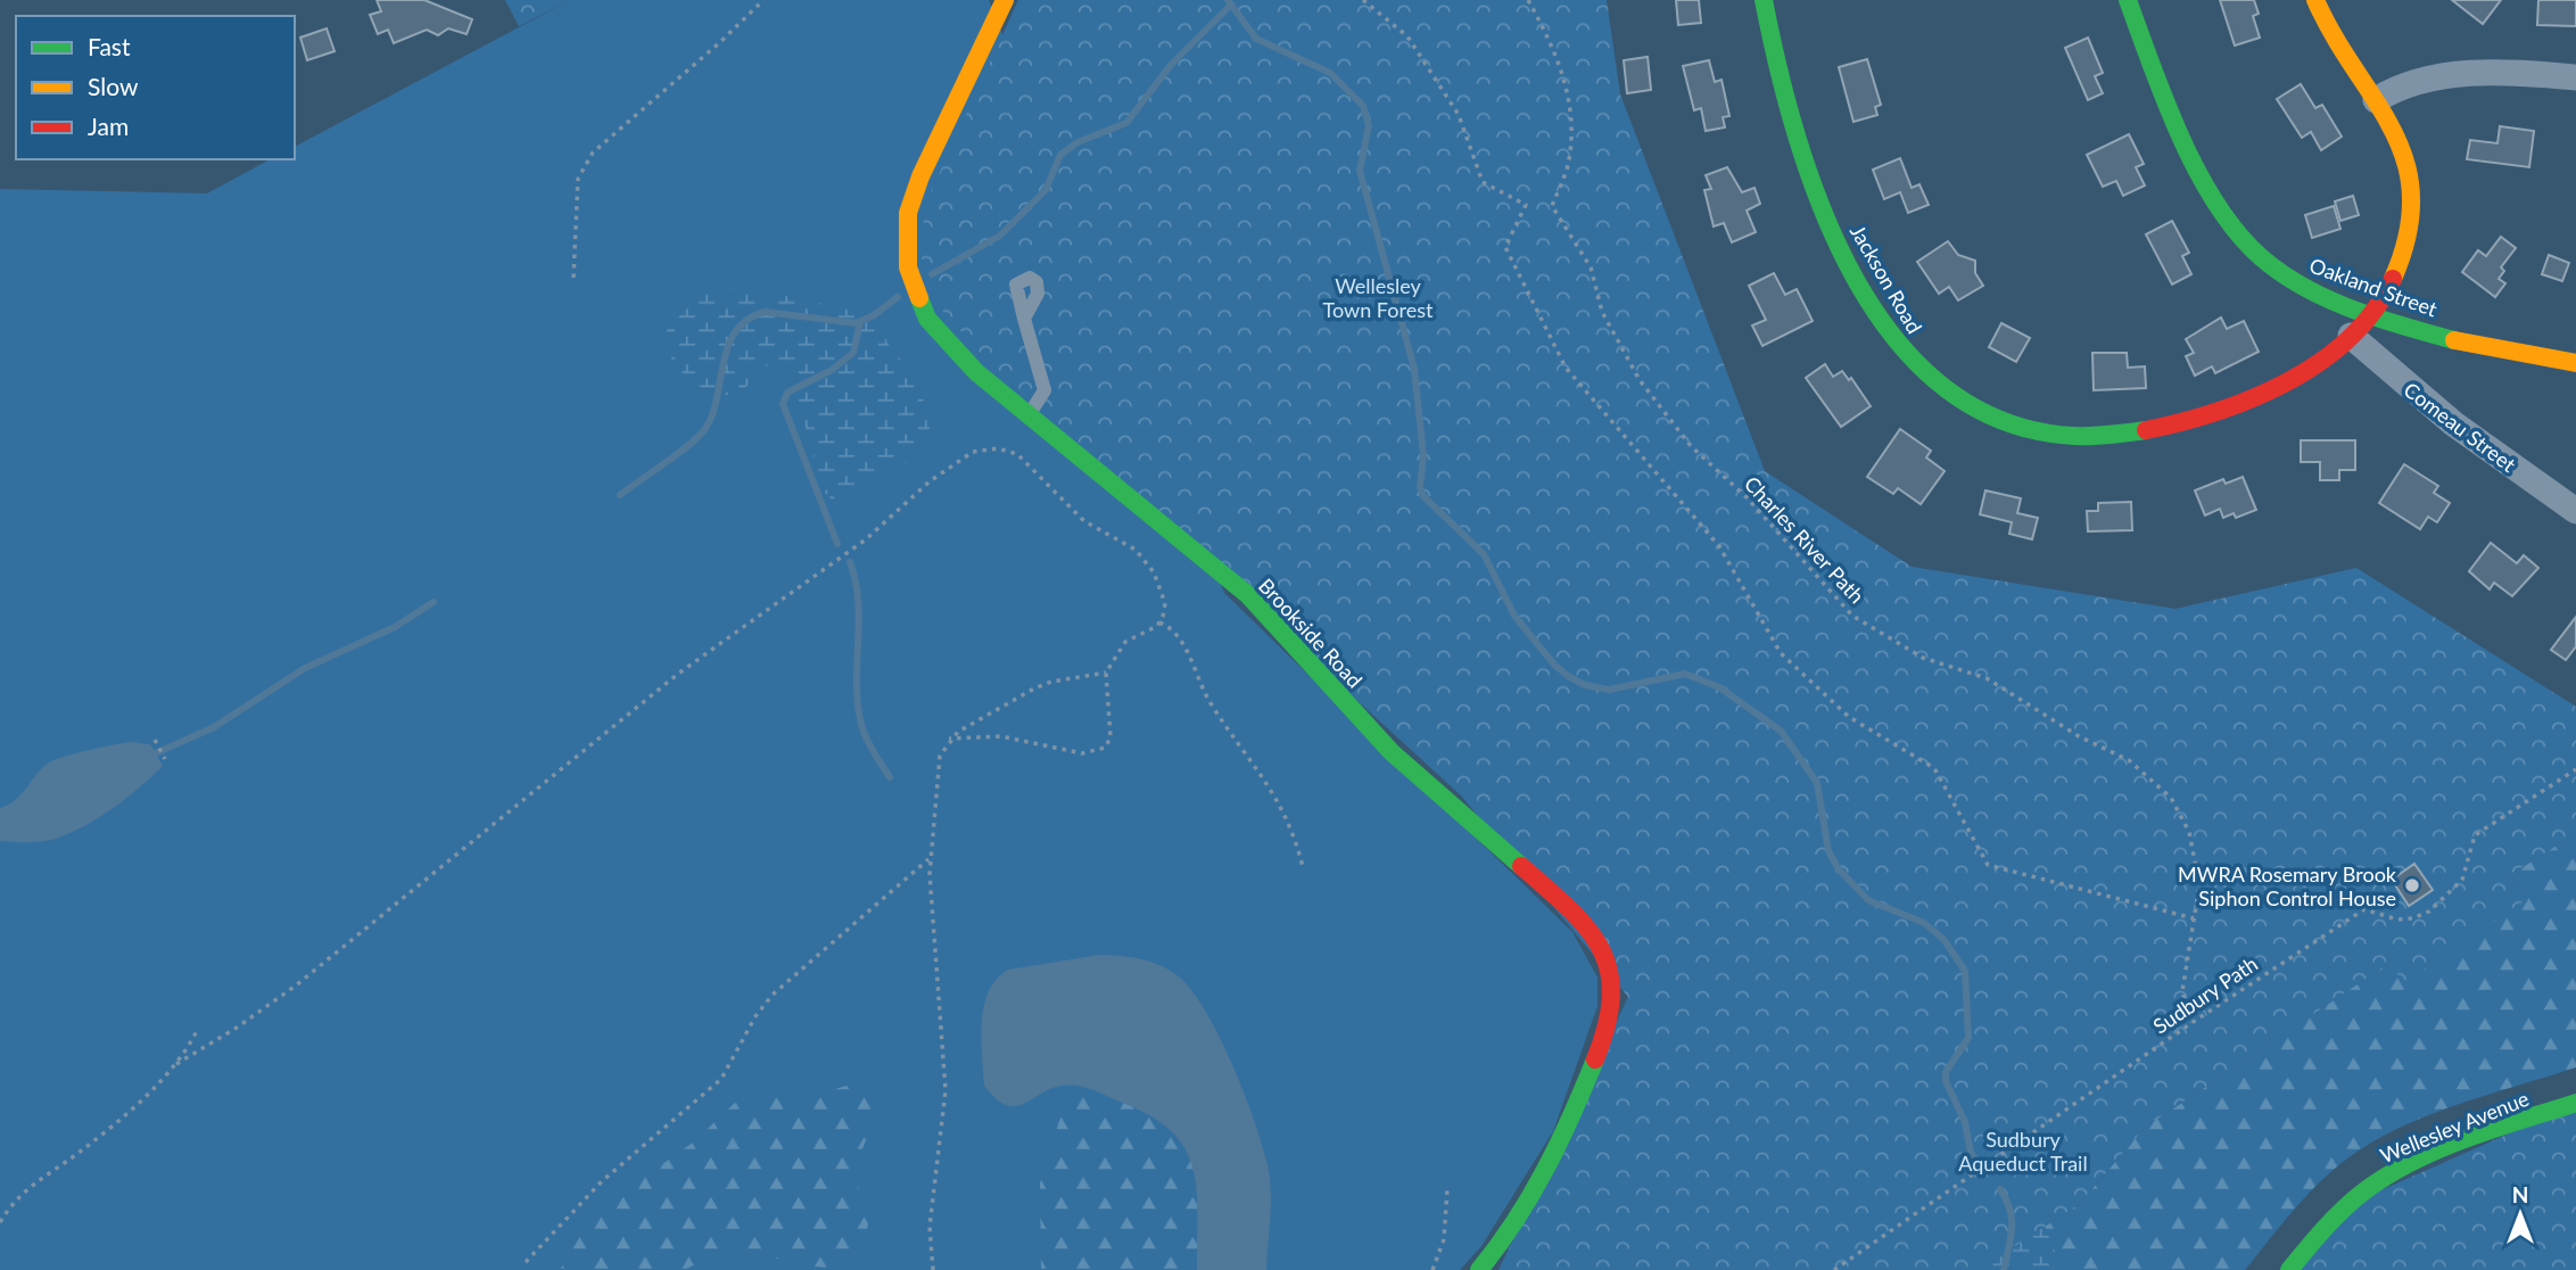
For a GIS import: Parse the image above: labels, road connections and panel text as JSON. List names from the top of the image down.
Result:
{
  "streets": {
    "street": [
      "Jackson Road",
      "Oakland Street",
      "Comeau Street",
      "Brookside Road",
      "Wellesley Avenue"
    ],
    "path": ["Charles River Path", "Sudbury Path"]
  },
  "crossings": [
    ["Jackson Road", "Oakland Street"],
    ["Jackson Road", "Comeau Street"],
    ["Charles River Path", "Sudbury Path"]
  ],
  "parks": ["Wellesley Town Forest", "Sudbury Aqueduct Trail"],
  "places": ["MWRA Rosemary Brook Siphon Control House"],
  "legend": ["Fast", "Slow", "Jam"],
  "north": "top"
}
